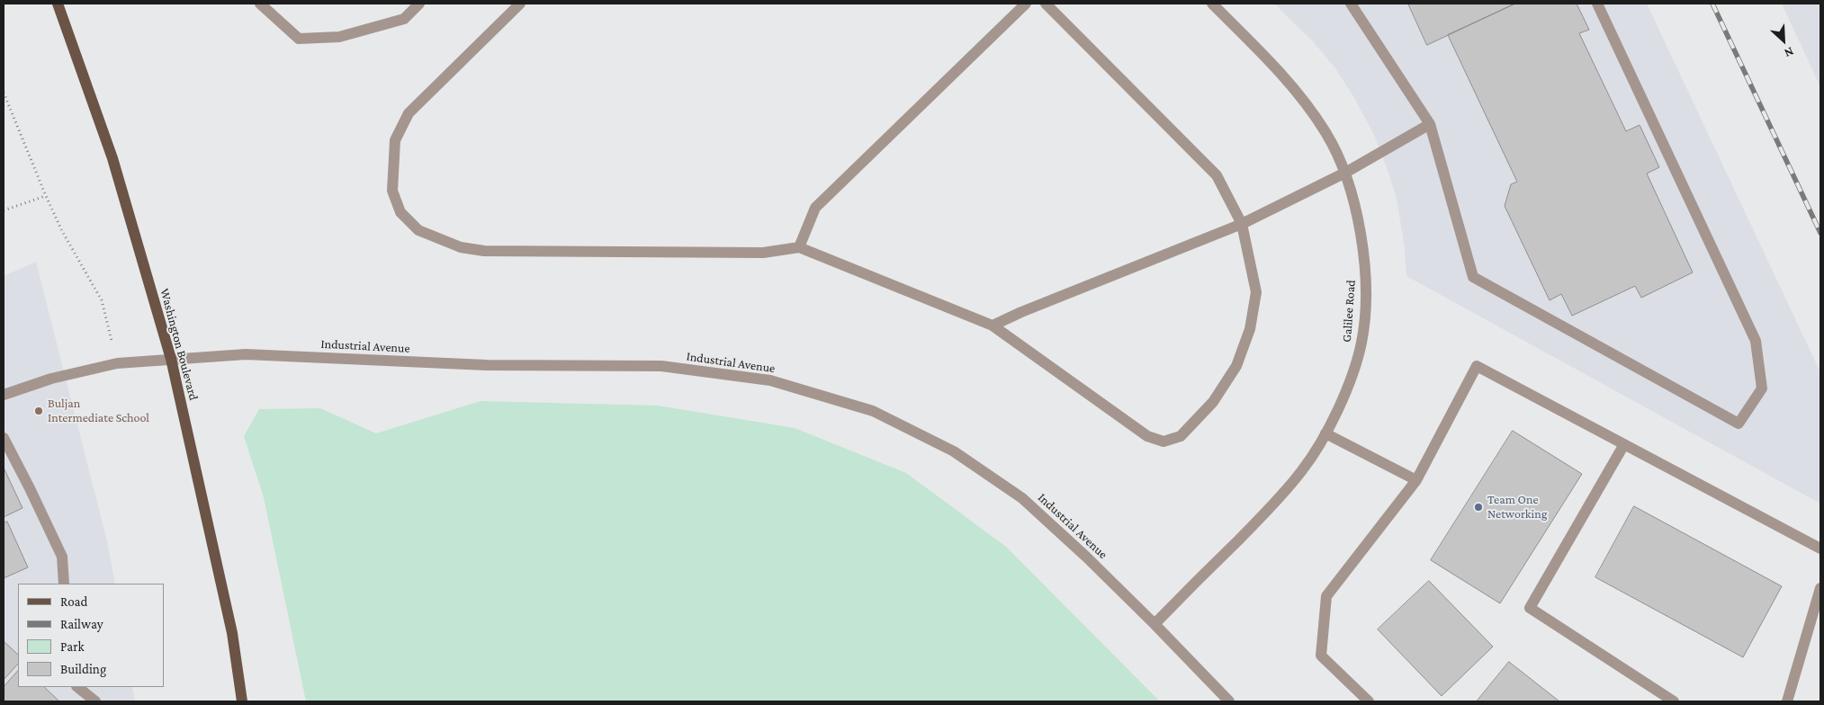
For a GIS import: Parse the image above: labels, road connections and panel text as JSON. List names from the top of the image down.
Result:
{
  "streets": {
    "main road": ["Washington Boulevard"],
    "street": ["Galilee Road", "Industrial Avenue"]
  },
  "crossings": [
    ["Galilee Road", "Industrial Avenue"],
    ["Washington Boulevard", "Industrial Avenue"]
  ],
  "places": ["Buljan Intermediate School", "Team One Networking"],
  "legend": [
    "Road",
    "Railway",
    "Park",
    "Building"
  ],
  "north": "bottom right"
}
